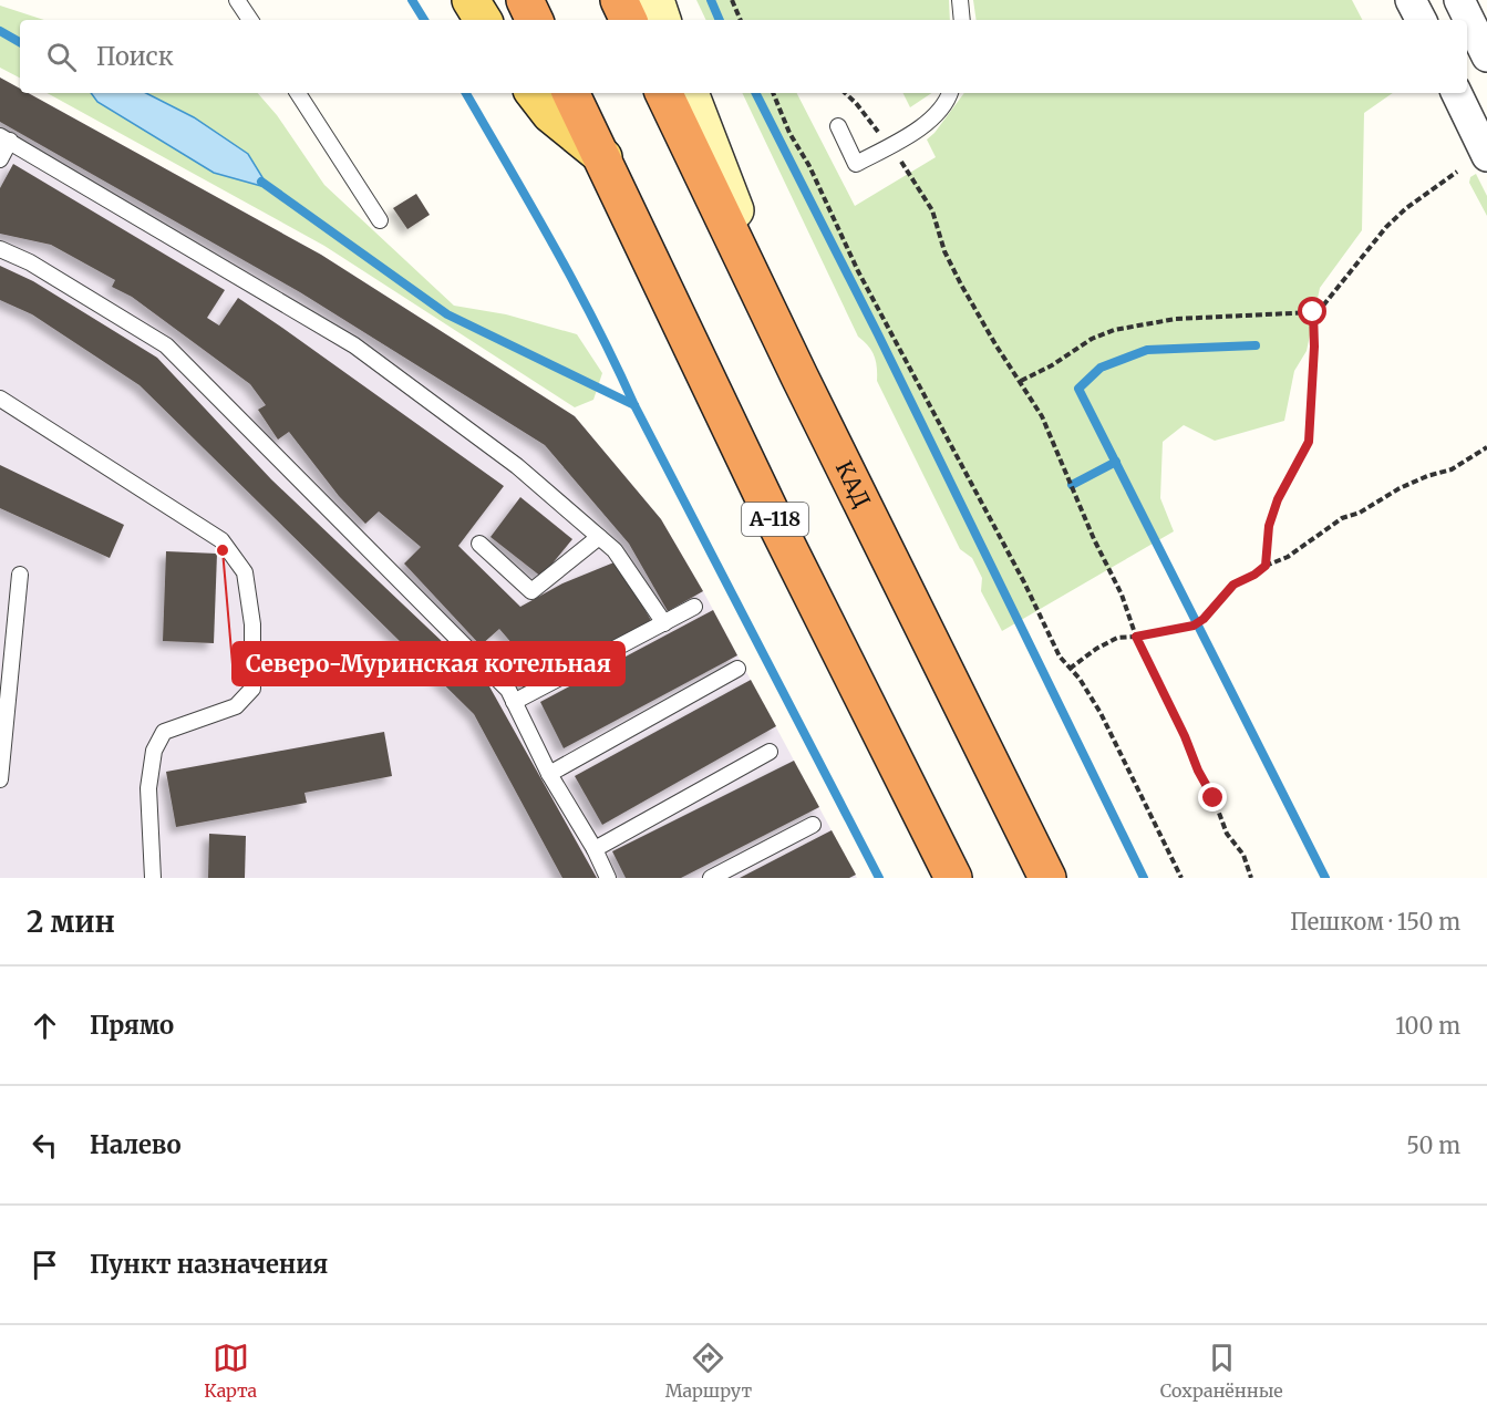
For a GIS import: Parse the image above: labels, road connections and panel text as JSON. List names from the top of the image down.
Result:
{
  "streets": {
    "highway": ["КАД", "А-118"]
  },
  "places": ["Северо-Муринская котельная"],
  "page": {
    "search": "Поиск",
    "heading": ["2 мин", "Пешком · 150 m"],
    "list": [
      ["Прямо", "100 m"],
      ["Налево", "50 m"],
      "Пункт назначения"
    ],
    "nav": ["Карта", "Маршрут", "Сохранённые"]
  }
}
